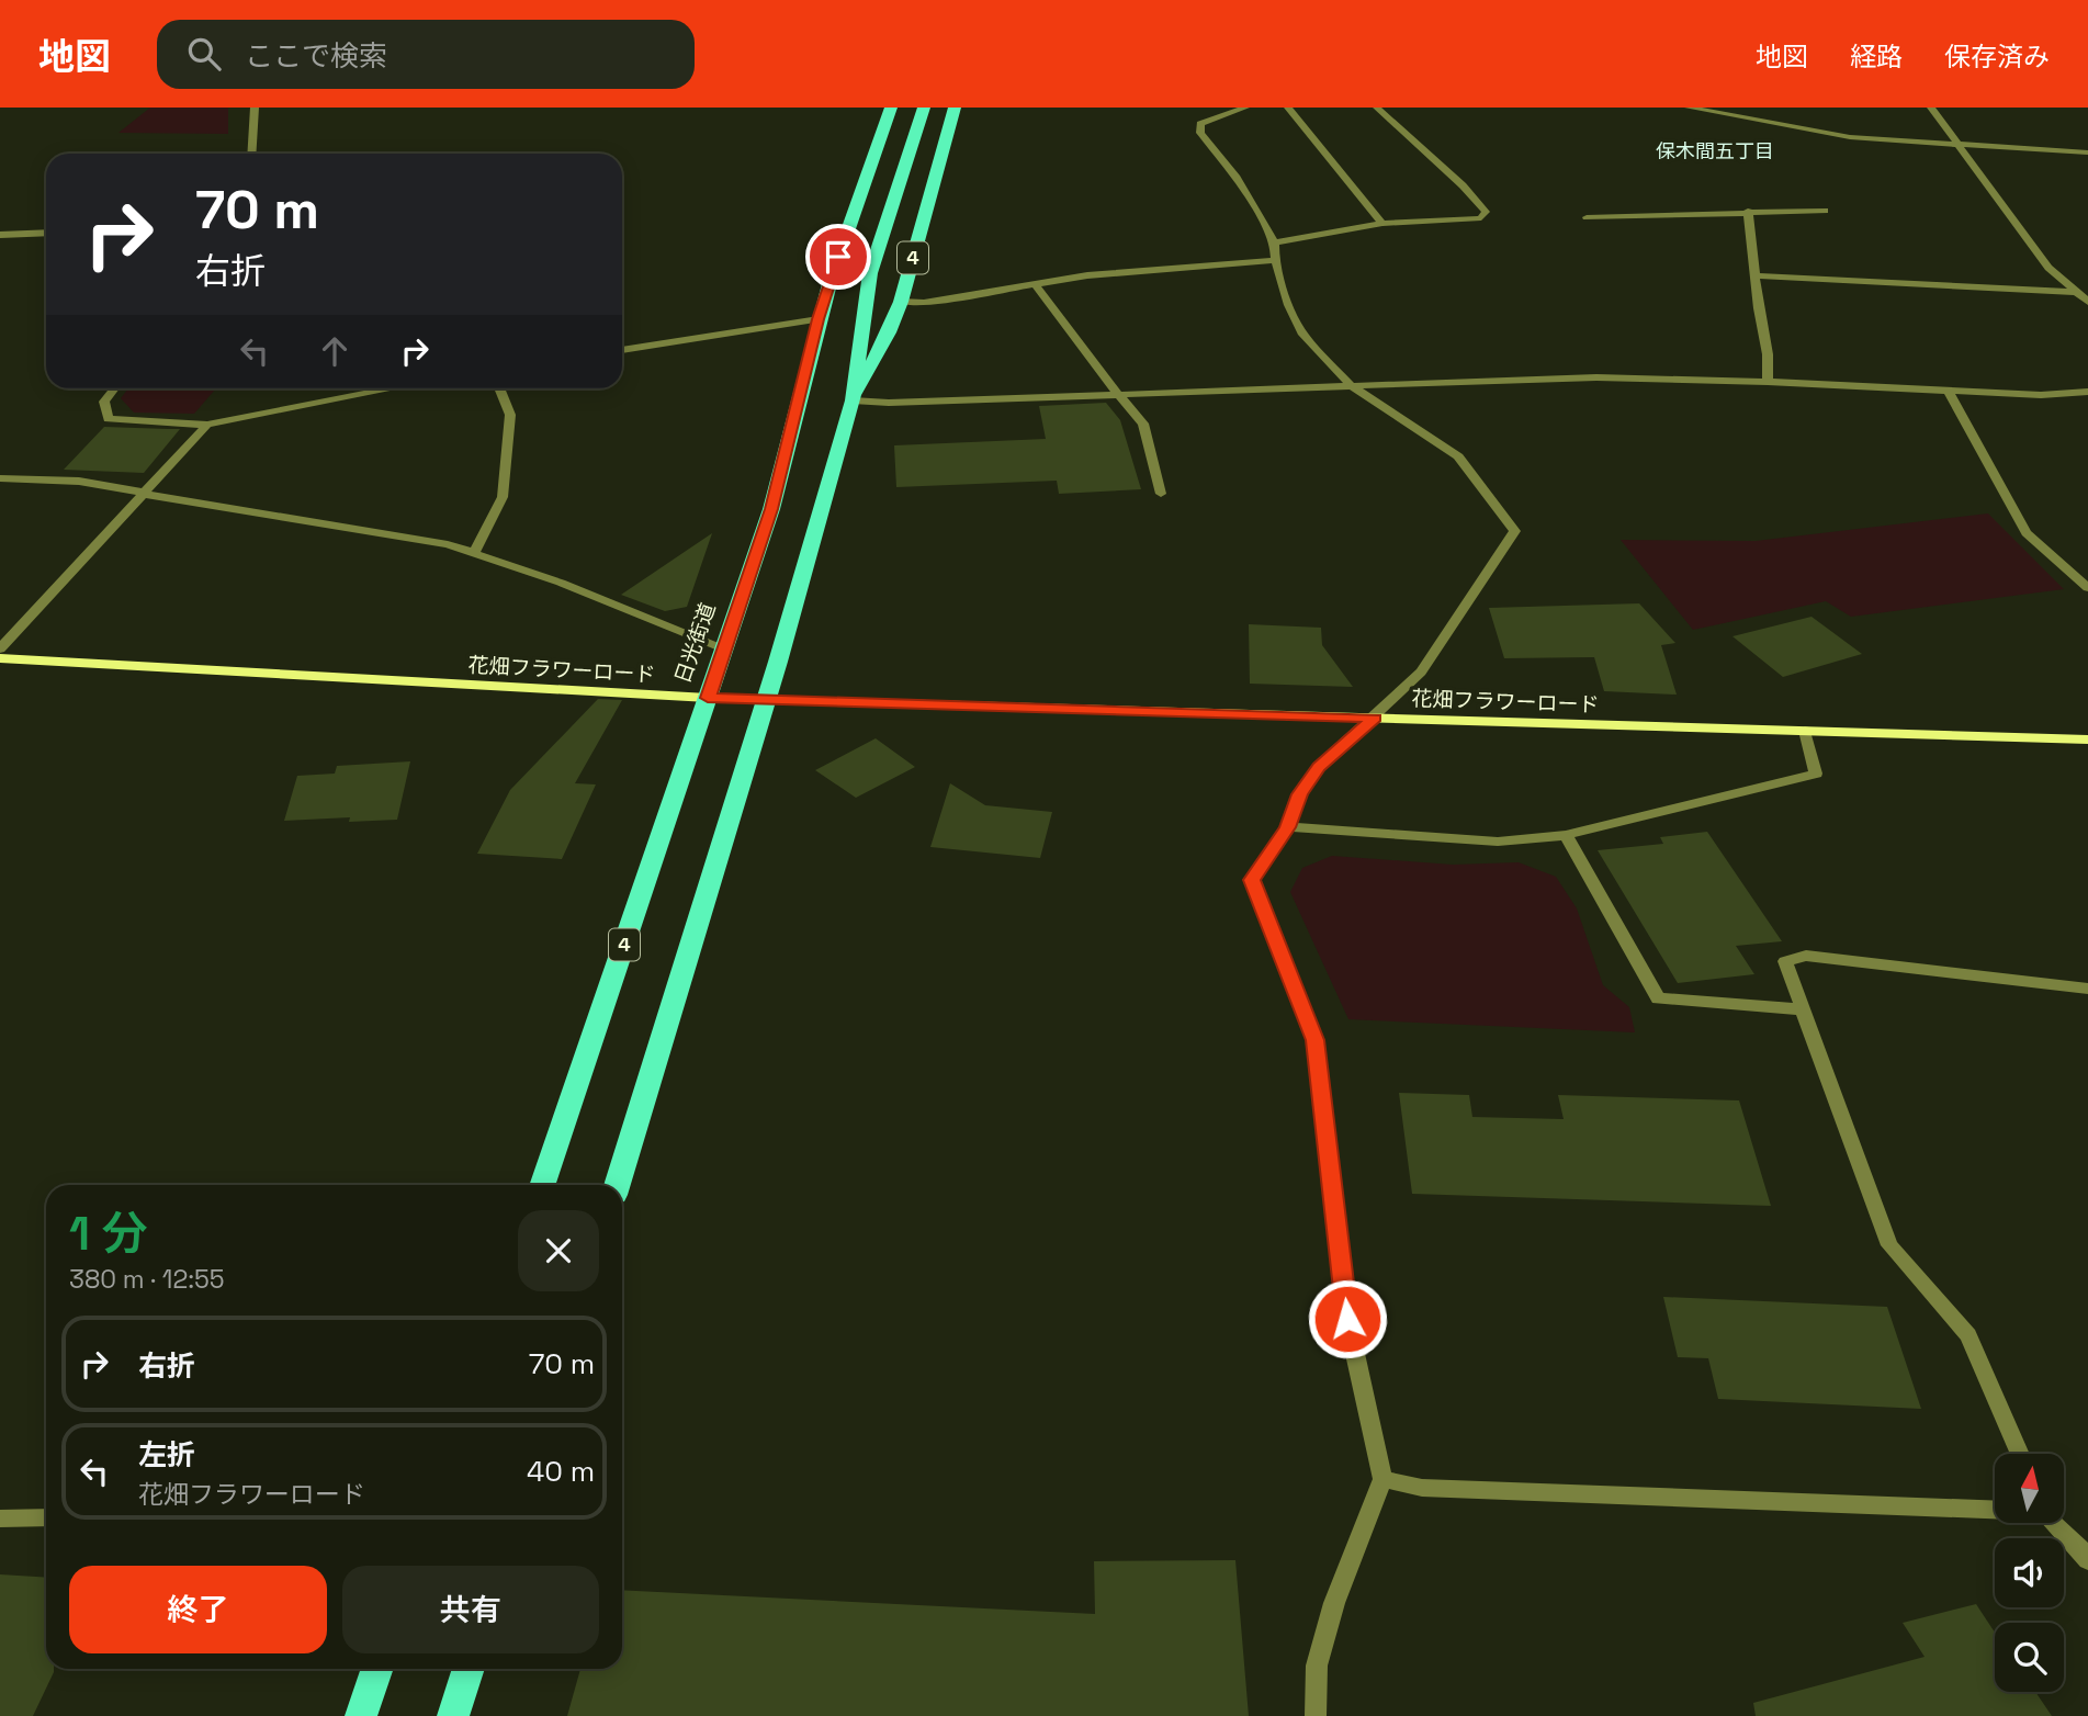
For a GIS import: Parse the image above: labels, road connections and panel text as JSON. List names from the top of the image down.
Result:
{
  "streets": {
    "highway": ["4", "日光街道"],
    "street": ["花畑フラワーロード"]
  },
  "crossings": [
    ["4", "花畑フラワーロード"],
    ["日光街道", "花畑フラワーロード"]
  ],
  "districts": ["保木間五丁目"],
  "north": "top",
  "page": {
    "header": "地図",
    "search": "ここで検索",
    "nav": ["地図", "経路", "保存済み"],
    "turn": ["70 m", "右折"],
    "heading": ["1 分", "380 m · 12:55"],
    "list": [
      {
        "name": "右折",
        "value": "70 m"
      },
      {
        "name": "左折",
        "note": "花畑フラワーロード",
        "value": "40 m"
      }
    ],
    "buttons": ["終了", "共有"]
  }
}
